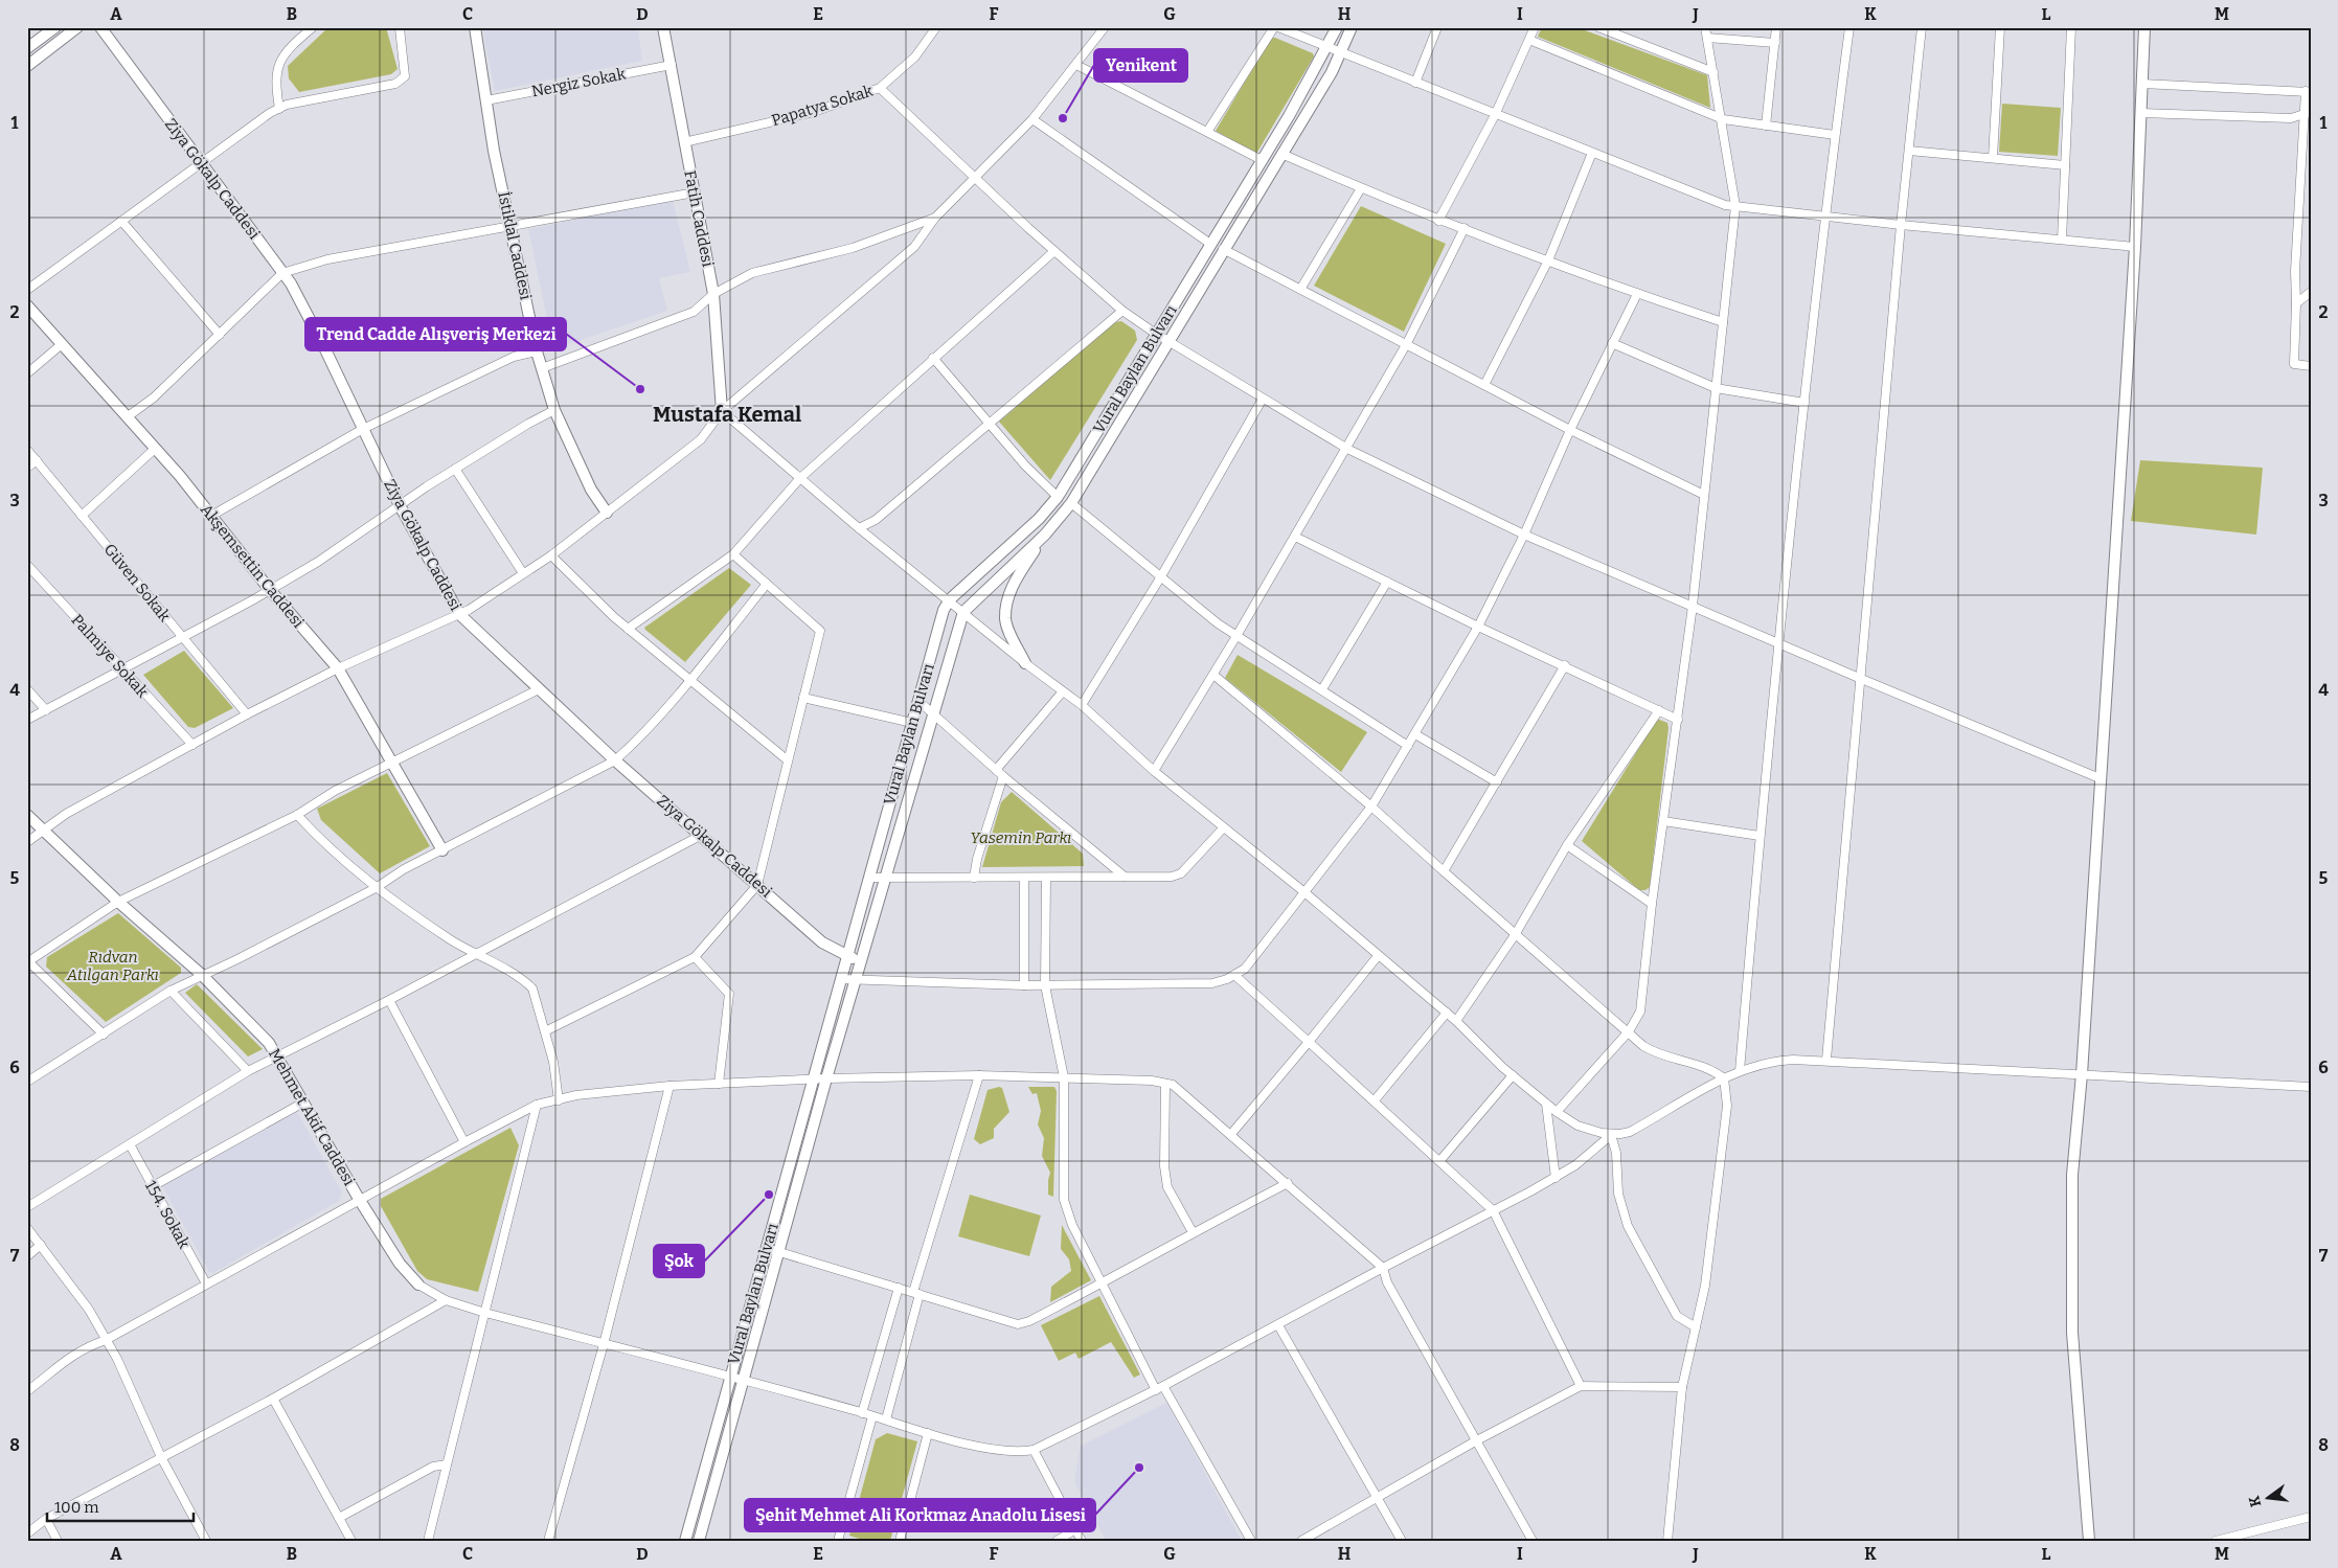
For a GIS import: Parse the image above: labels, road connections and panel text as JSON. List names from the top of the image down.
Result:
{
  "streets": {
    "street": [
      "Nergiz Sokak",
      "Papatya Sokak",
      "Ziya Gökalp Caddesi",
      "Fatih Caddesi",
      "İstiklal Caddesi",
      "Vural Baylan Bulvarı",
      "Akşemsettin Caddesi",
      "Güven Sokak",
      "Palmiye Sokak",
      "Mehmet Akif Caddesi",
      "154. Sokak"
    ]
  },
  "crossings": [
    ["Nergiz Sokak", "Fatih Caddesi"],
    ["Nergiz Sokak", "İstiklal Caddesi"],
    ["Papatya Sokak", "Fatih Caddesi"],
    ["Ziya Gökalp Caddesi", "Vural Baylan Bulvarı"]
  ],
  "districts": ["Mustafa Kemal"],
  "parks": ["Yasemin Parkı", "Rıdvan Atılgan Parkı"],
  "places": [
    "Yenikent",
    "Trend Cadde Alışveriş Merkezi",
    "Şok",
    "Şehit Mehmet Ali Korkmaz Anadolu Lisesi"
  ],
  "scale_bar": "100 m",
  "north": "left",
  "grid": {
    "columns": [
      "A",
      "B",
      "C",
      "D",
      "E",
      "F",
      "G",
      "H",
      "I",
      "J",
      "K",
      "L",
      "M"
    ],
    "rows": [
      "1",
      "2",
      "3",
      "4",
      "5",
      "6",
      "7",
      "8"
    ]
  }
}
